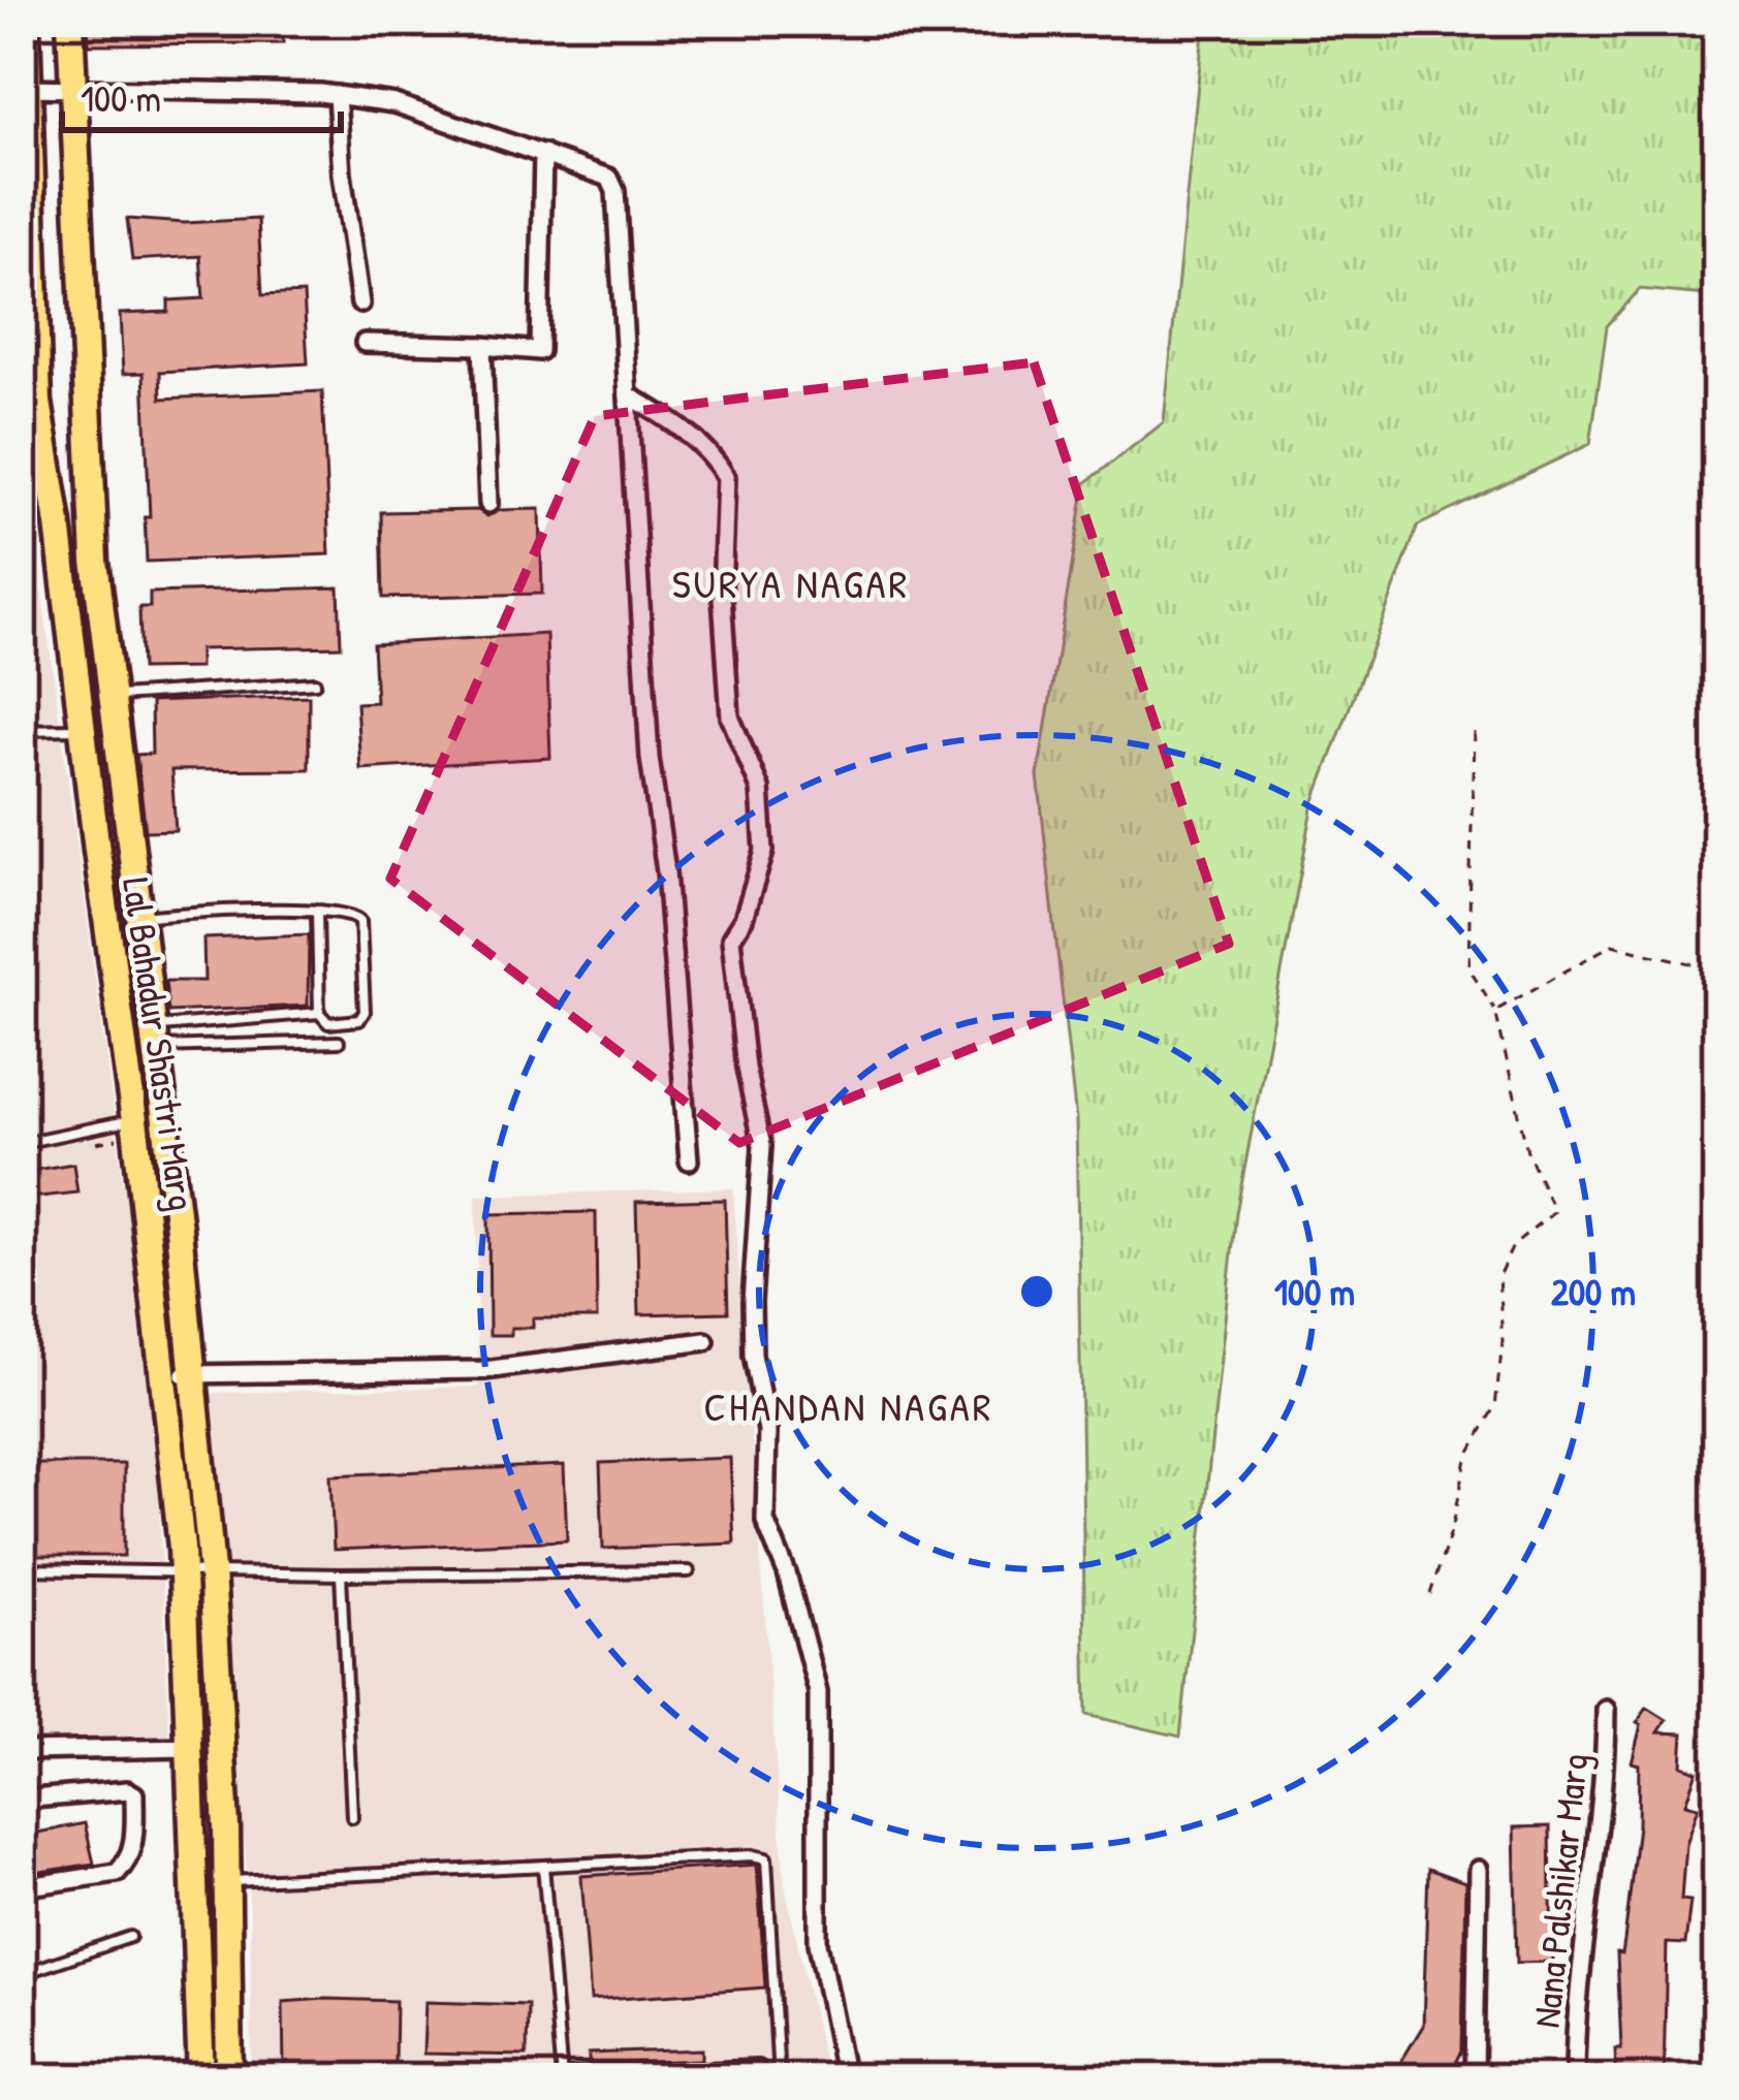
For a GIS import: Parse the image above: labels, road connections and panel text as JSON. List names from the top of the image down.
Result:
{
  "streets": {
    "main road": ["Lal Bahadur Shastri Marg"],
    "street": ["Nana Palshikar Marg"]
  },
  "districts": ["SURYA NAGAR", "CHANDAN NAGAR"],
  "scale_bar": "100 m",
  "rings": ["100 m", "200 m"]
}
